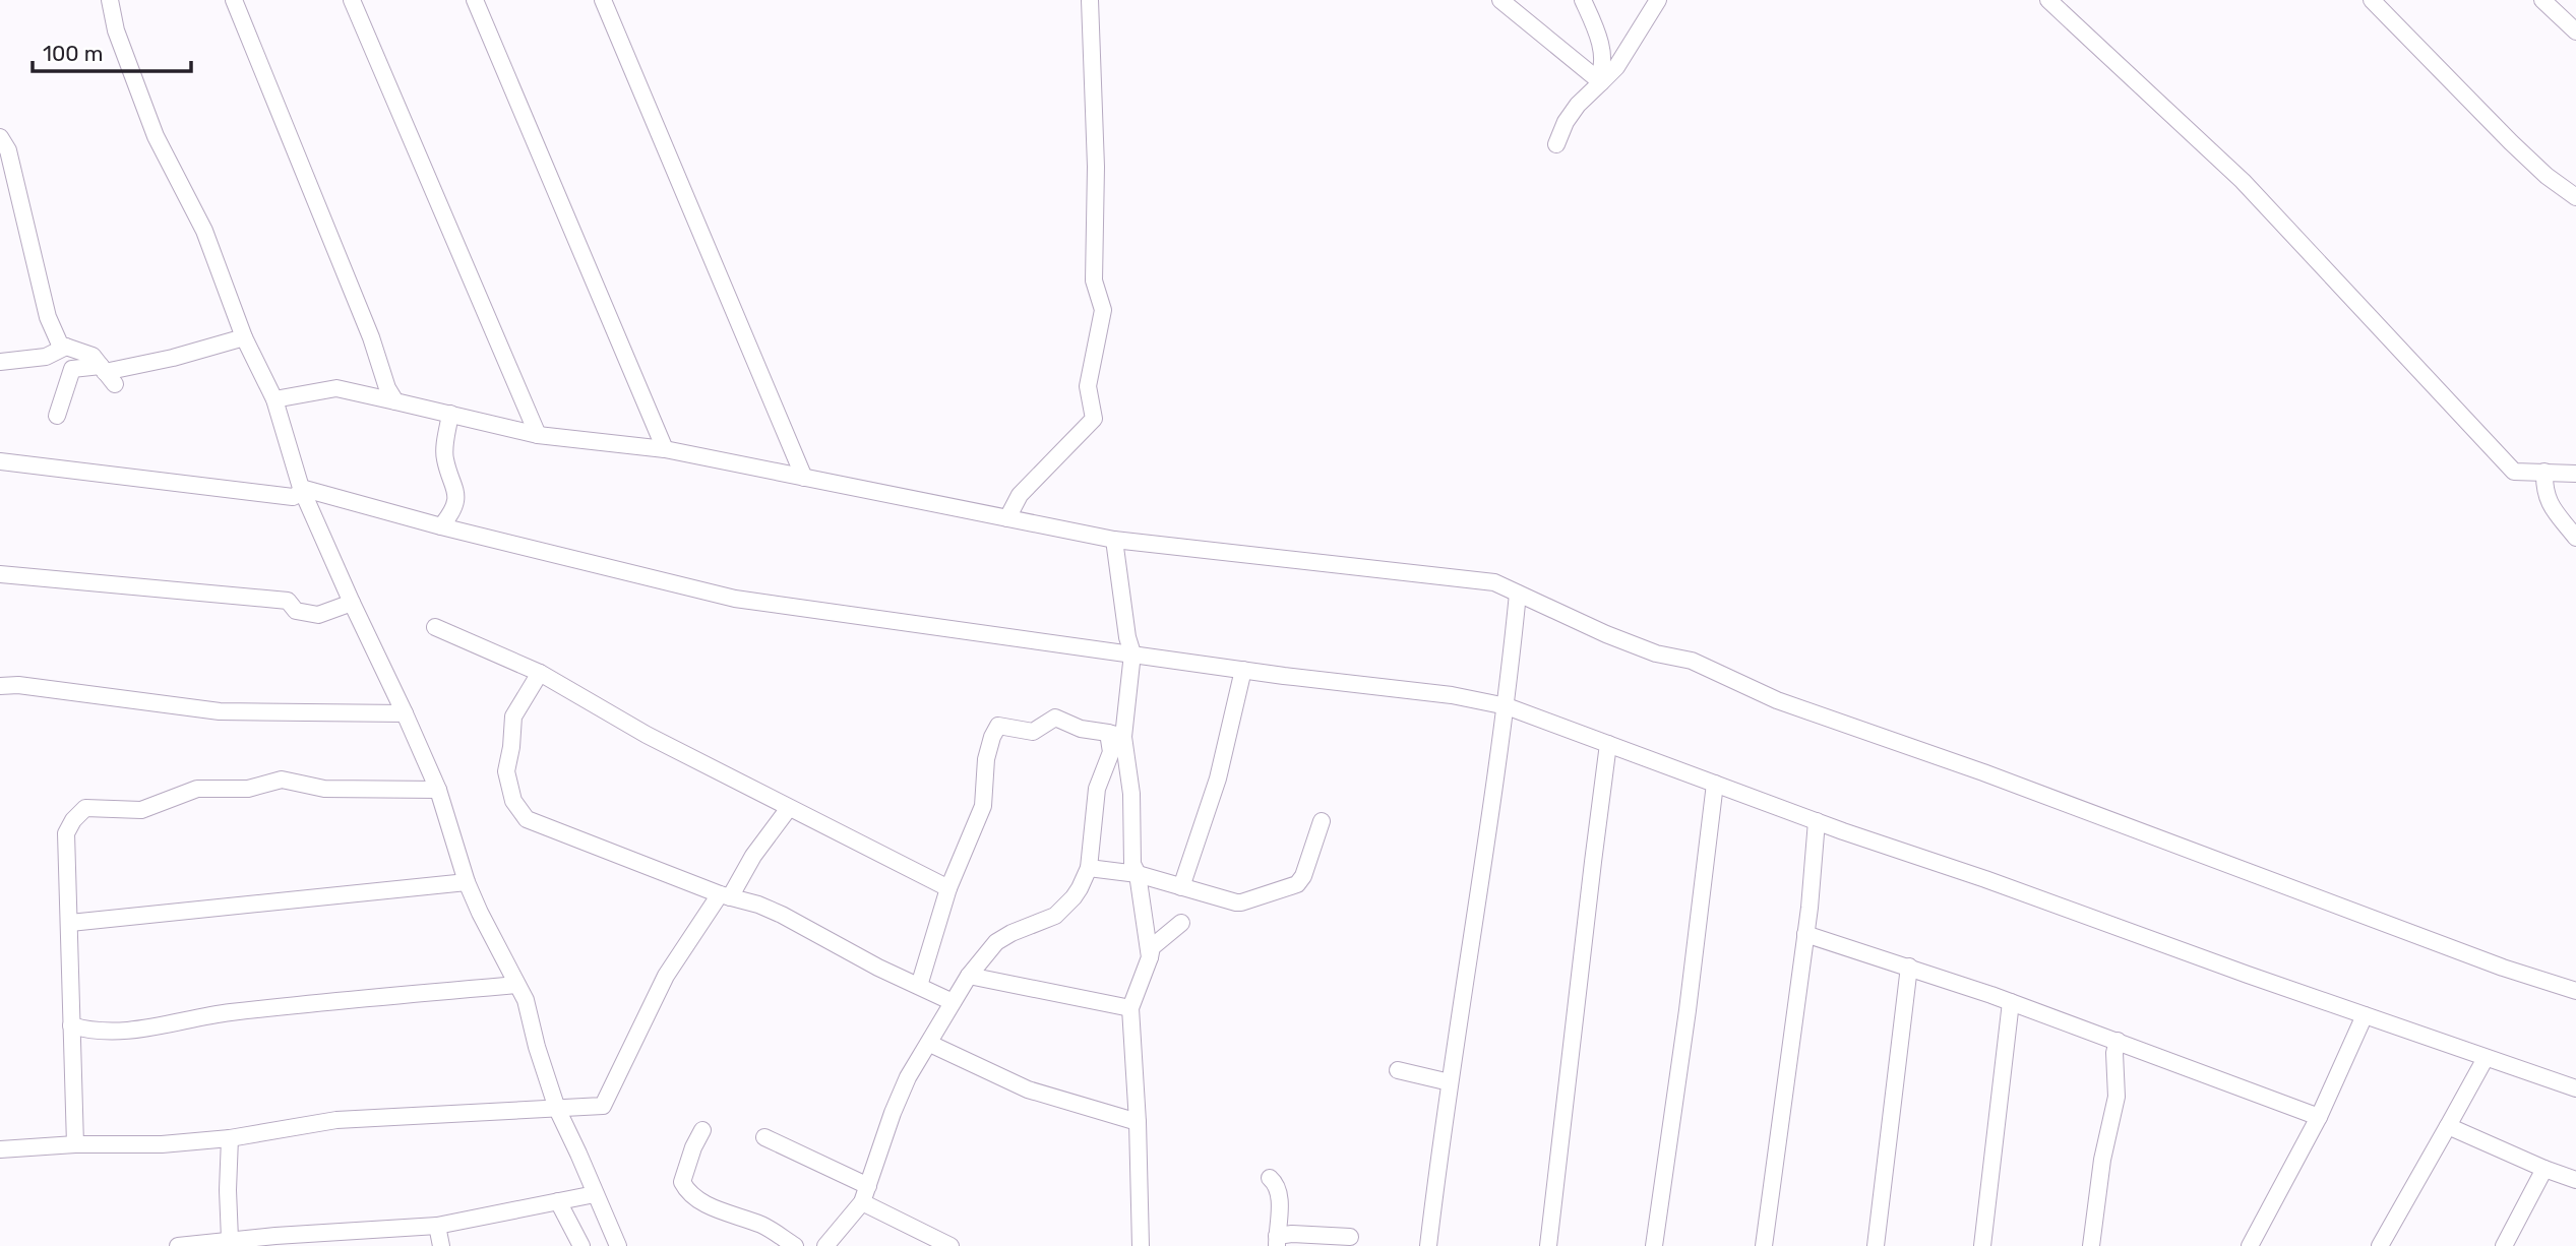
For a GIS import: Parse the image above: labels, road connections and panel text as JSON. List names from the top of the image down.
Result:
{
  "scale_bar": "100 m"
}
